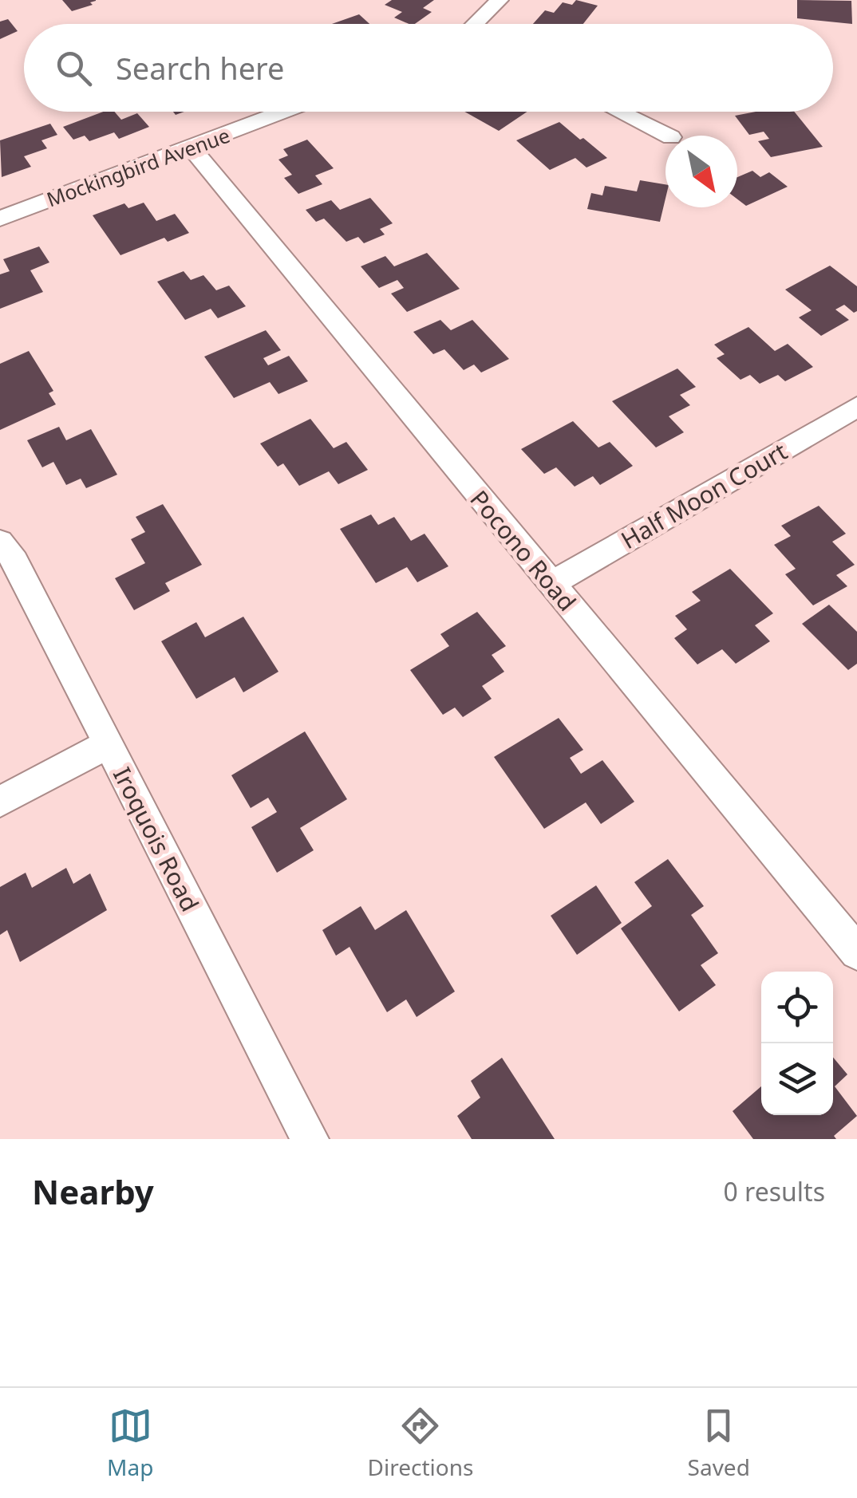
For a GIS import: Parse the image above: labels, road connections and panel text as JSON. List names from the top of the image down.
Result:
{
  "streets": {
    "street": [
      "Mockingbird Avenue",
      "Half Moon Court",
      "Pocono Road",
      "Iroquois Road"
    ]
  },
  "crossings": [
    ["Mockingbird Avenue", "Pocono Road"],
    ["Half Moon Court", "Pocono Road"]
  ],
  "north": "bottom right",
  "page": {
    "search": "Search here",
    "heading": ["Nearby", "0 results"],
    "nav": ["Map", "Directions", "Saved"]
  }
}
